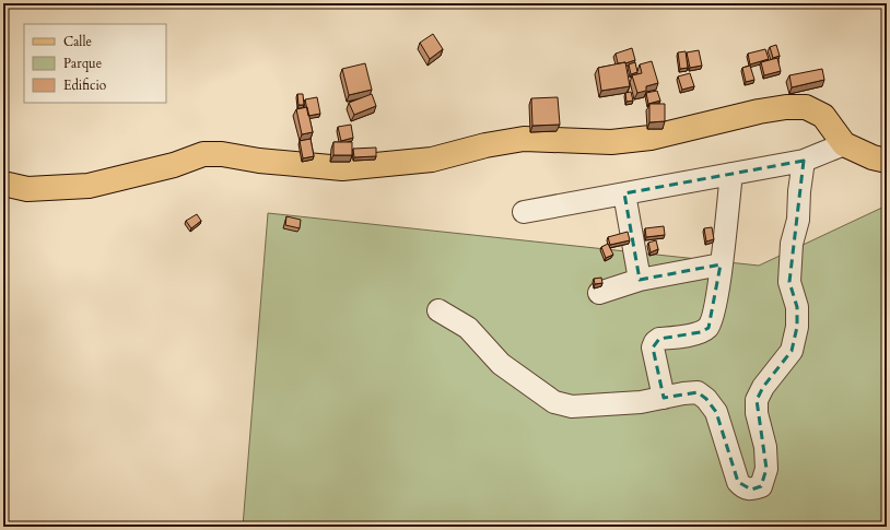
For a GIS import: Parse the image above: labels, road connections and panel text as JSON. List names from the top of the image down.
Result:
{
  "legend": ["Calle", "Parque", "Edificio"]
}
